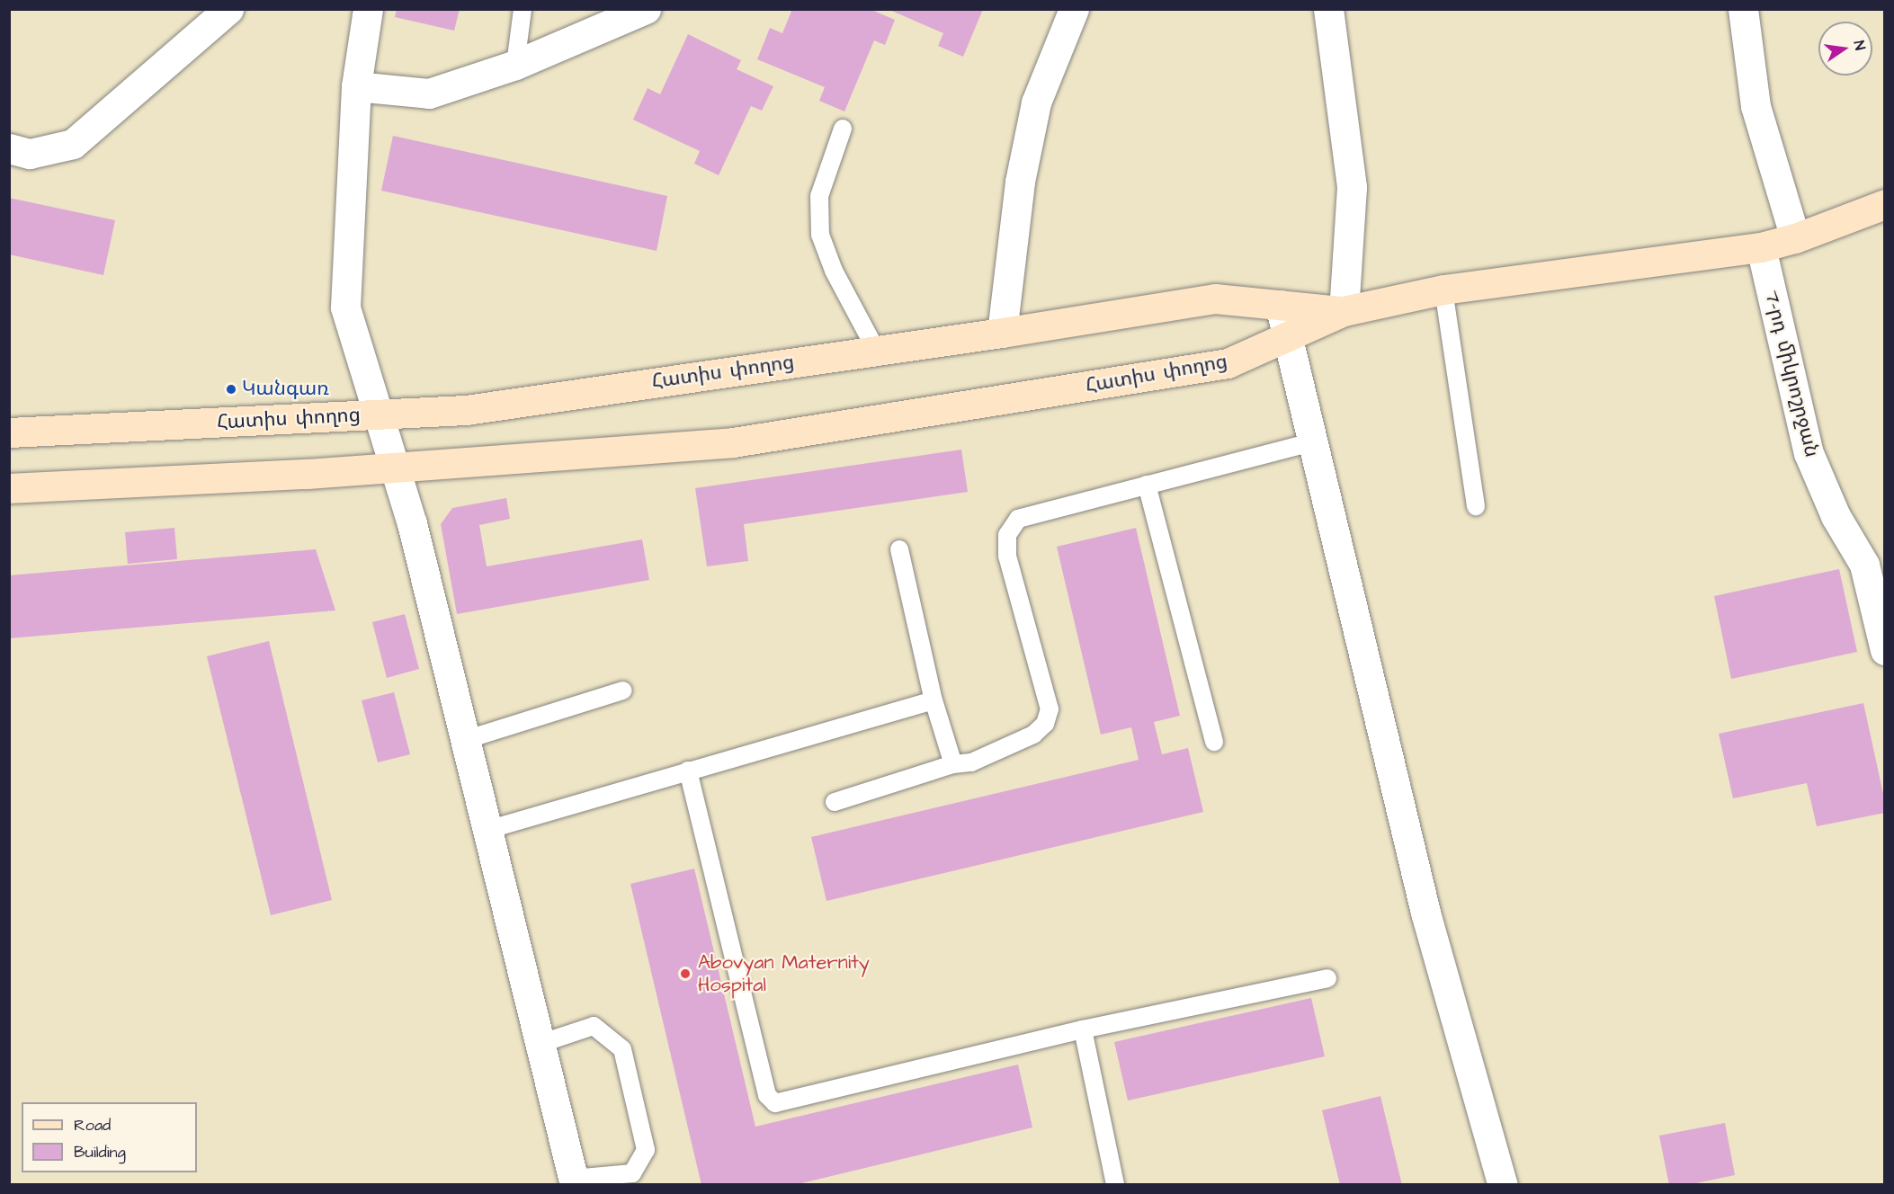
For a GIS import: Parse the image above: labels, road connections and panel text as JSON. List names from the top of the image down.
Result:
{
  "streets": {
    "main road": ["Հատիս փողոց"],
    "street": ["7-րդ միկրոշրջան"]
  },
  "places": ["Կանգառ", "Abovyan Maternity Hospital"],
  "legend": ["Road", "Building"],
  "north": "right"
}
